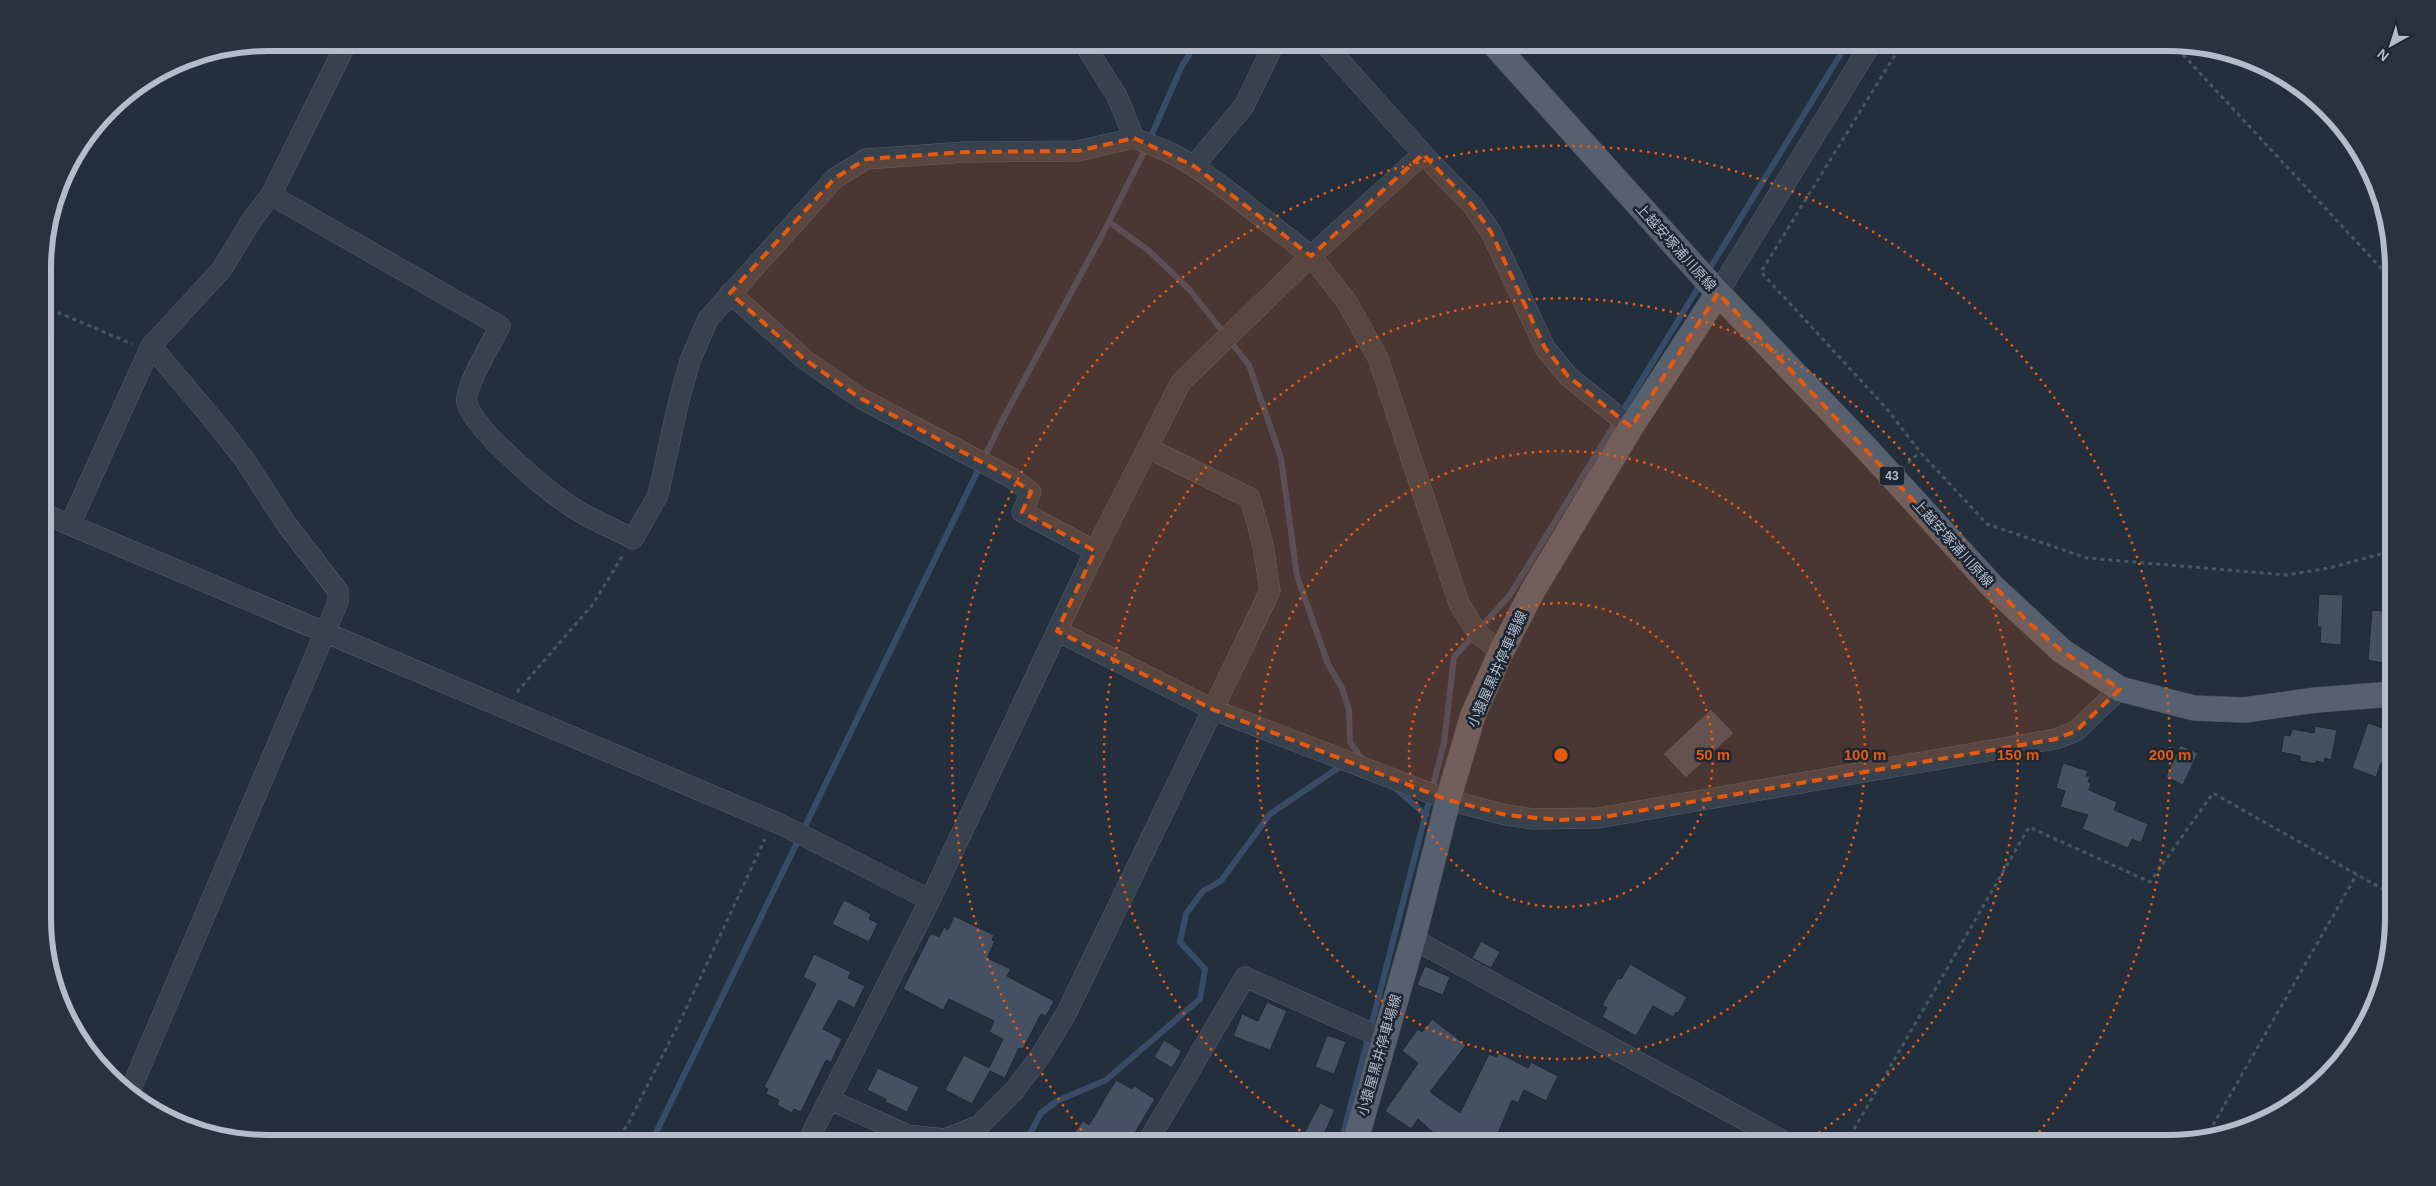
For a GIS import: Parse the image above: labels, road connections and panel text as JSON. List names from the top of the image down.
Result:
{
  "streets": {
    "main road": ["上越安塚浦川原線", "43", "小猿屋黒井停車場線"]
  },
  "crossings": [
    ["上越安塚浦川原線", "小猿屋黒井停車場線"]
  ],
  "north": "bottom left",
  "rings": [
    "50 m",
    "100 m",
    "150 m",
    "200 m"
  ]
}
